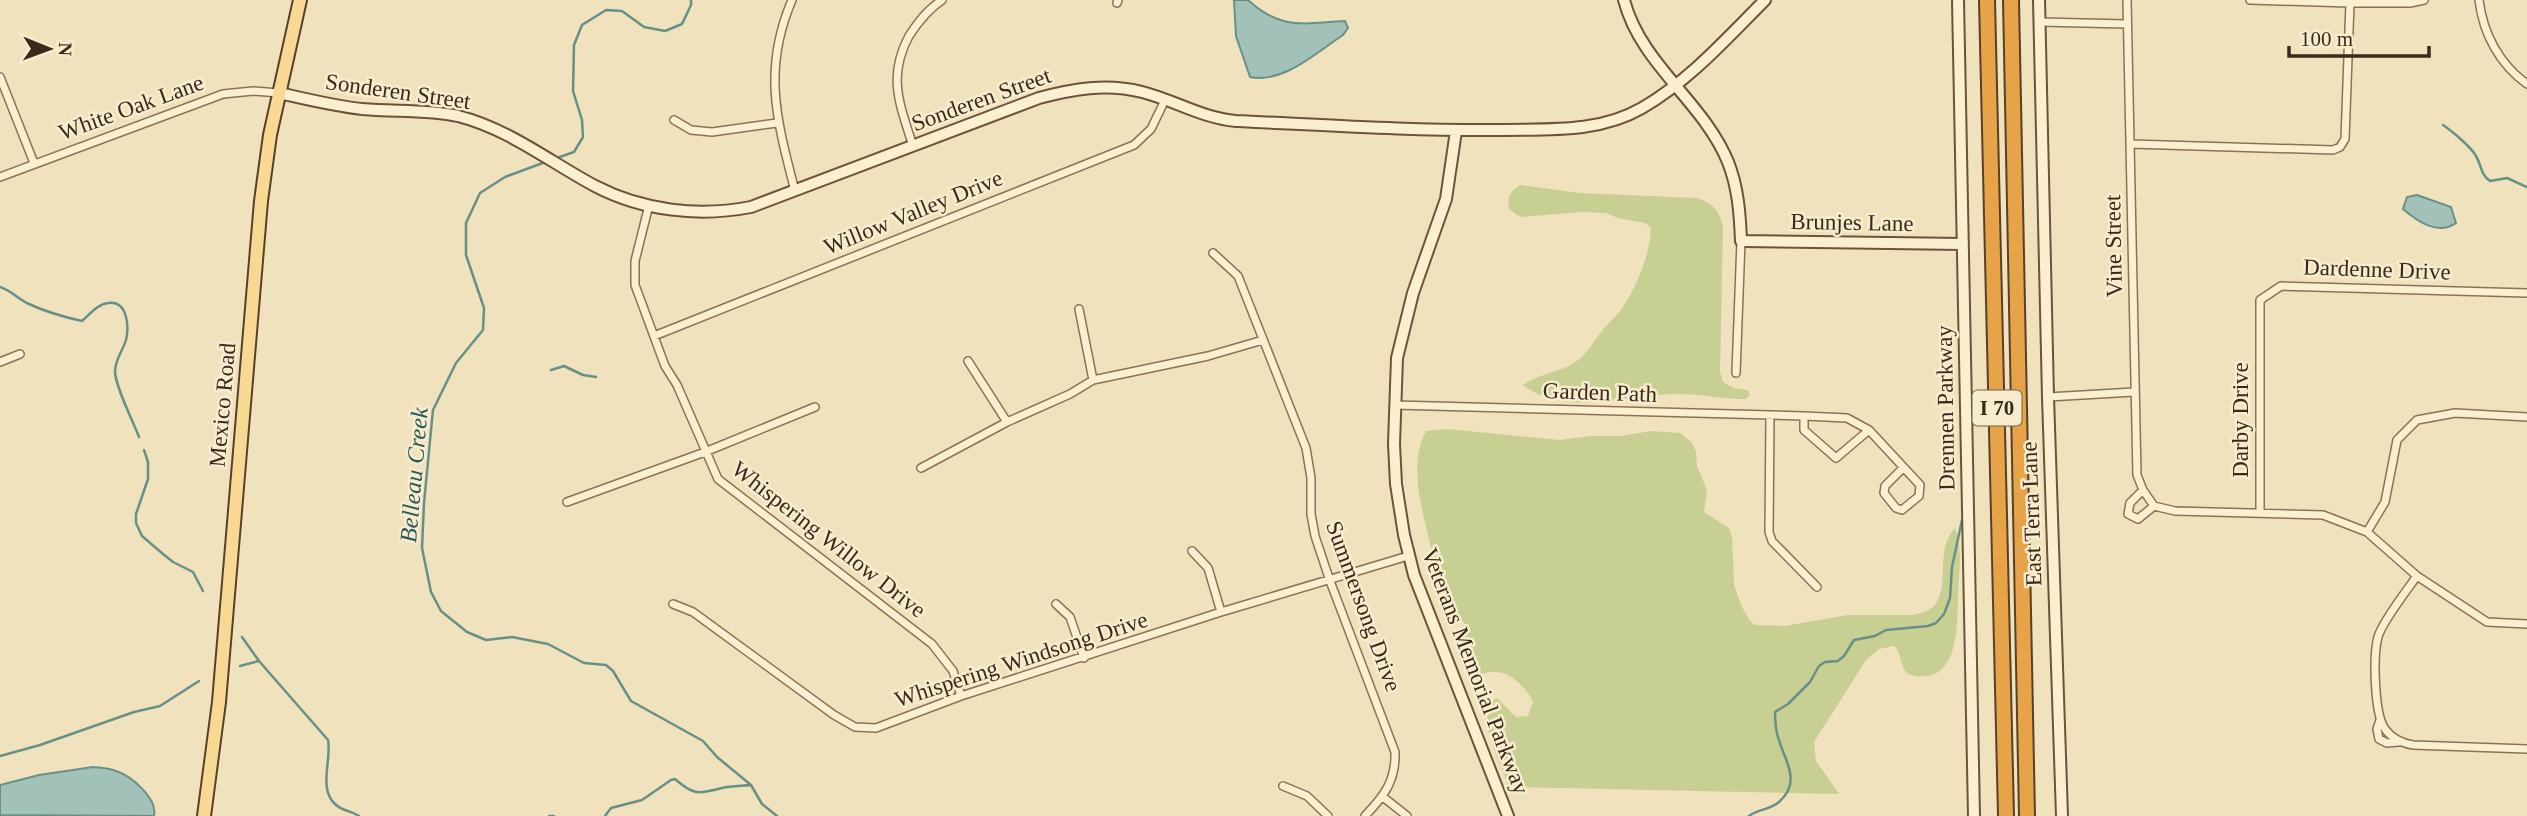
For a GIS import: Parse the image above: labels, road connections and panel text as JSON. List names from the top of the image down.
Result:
{
  "streets": {
    "highway": ["I 70"],
    "main road": ["Mexico Road"],
    "street": [
      "Sonderen Street",
      "White Oak Lane",
      "Willow Valley Drive",
      "Brunjes Lane",
      "Vine Street",
      "Dardenne Drive",
      "Garden Path",
      "Drennen Parkway",
      "Darby Drive",
      "East Terra Lane",
      "Whispering Willow Drive",
      "Summersong Drive",
      "Whispering Windsong Drive",
      "Veterans Memorial Parkway"
    ]
  },
  "crossings": [
    ["Sonderen Street", "White Oak Lane"],
    ["Sonderen Street", "Willow Valley Drive"],
    ["Sonderen Street", "Mexico Road"],
    ["Sonderen Street", "Whispering Willow Drive"],
    ["Sonderen Street", "Veterans Memorial Parkway"],
    ["White Oak Lane", "Mexico Road"],
    ["Willow Valley Drive", "Whispering Willow Drive"],
    ["Brunjes Lane", "Drennen Parkway"],
    ["Dardenne Drive", "Darby Drive"],
    ["Garden Path", "Veterans Memorial Parkway"],
    ["Whispering Willow Drive", "Whispering Windsong Drive"],
    ["Summersong Drive", "Whispering Windsong Drive"],
    ["Whispering Windsong Drive", "Veterans Memorial Parkway"]
  ],
  "water": ["Belleau Creek"],
  "scale_bar": "100 m",
  "north": "right"
}
